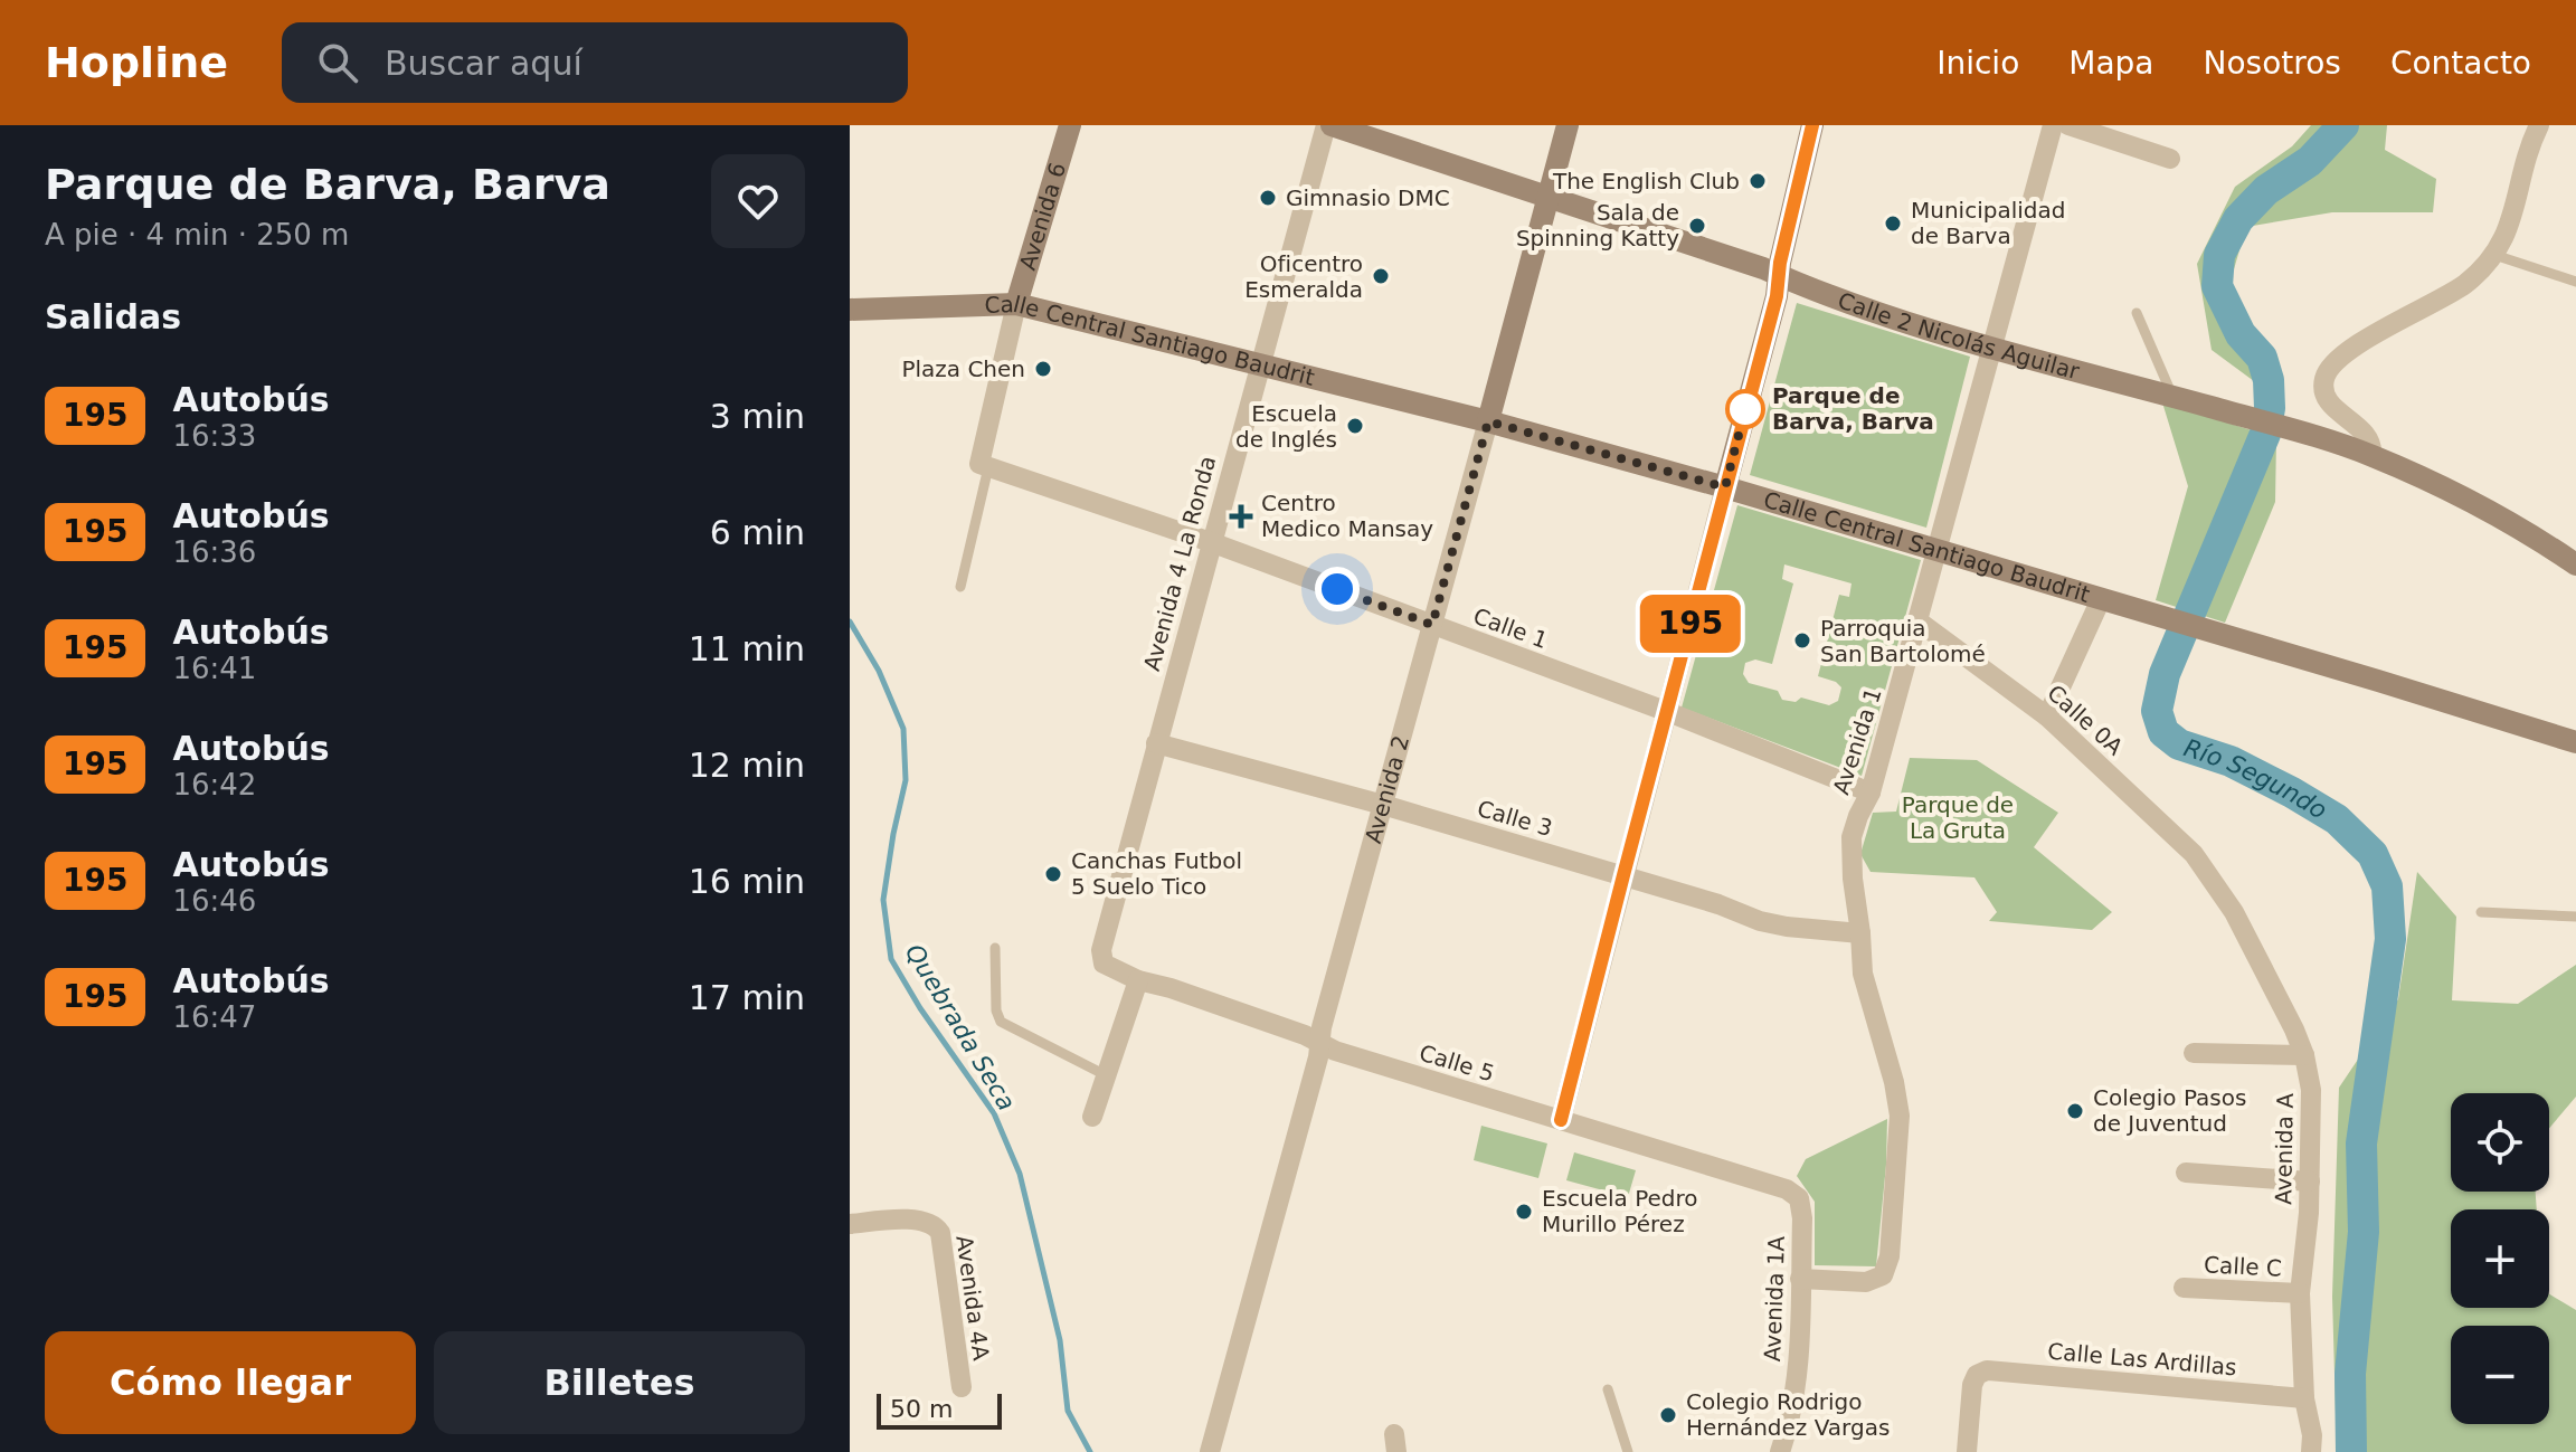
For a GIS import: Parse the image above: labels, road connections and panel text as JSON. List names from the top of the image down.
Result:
{
  "streets": {
    "main road": [
      "Avenida 6",
      "Calle 2 Nicolás Aguilar",
      "Calle Central Santiago Baudrit",
      "Avenida 2"
    ],
    "street": [
      "Avenida 4 La Ronda",
      "Calle 1",
      "Calle 0A",
      "Avenida 1",
      "Calle 3",
      "Calle 5",
      "Avenida A",
      "Calle C",
      "Avenida 4A",
      "Avenida 1A",
      "Calle Las Ardillas"
    ]
  },
  "crossings": [
    ["Avenida 6", "Calle Central Santiago Baudrit"],
    ["Avenida 6", "Calle 1"],
    ["Calle 2 Nicolás Aguilar", "Avenida 4 La Ronda"],
    ["Calle 2 Nicolás Aguilar", "Avenida 1"],
    ["Calle 2 Nicolás Aguilar", "Avenida 2"],
    ["Calle Central Santiago Baudrit", "Avenida 4 La Ronda"],
    ["Calle Central Santiago Baudrit", "Avenida 1"],
    ["Calle Central Santiago Baudrit", "Avenida 2"],
    ["Avenida 4 La Ronda", "Calle 1"],
    ["Avenida 4 La Ronda", "Calle 3"],
    ["Avenida 4 La Ronda", "Calle 5"],
    ["Calle 1", "Avenida 1"],
    ["Calle 1", "Avenida 2"],
    ["Calle 0A", "Avenida 1"],
    ["Calle 0A", "Avenida A"],
    ["Avenida 1", "Calle 3"],
    ["Avenida 1", "Avenida 1A"],
    ["Avenida 2", "Calle 3"],
    ["Avenida 2", "Calle 5"],
    ["Calle 5", "Avenida 1A"],
    ["Avenida A", "Calle C"],
    ["Avenida A", "Calle Las Ardillas"]
  ],
  "water": ["Río Segundo", "Quebrada Seca"],
  "parks": ["Parque de La Gruta"],
  "places": {
    "other": [
      "The English Club",
      "Gimnasio DMC",
      "Municipalidad de Barva",
      "Sala de Spinning Katty",
      "Oficentro Esmeralda",
      "Plaza Chen",
      "Parque de Barva, Barva",
      "Escuela de Inglés",
      "Parroquia San Bartolomé",
      "Canchas Futbol 5 Suelo Tico",
      "Colegio Pasos de Juventud",
      "Escuela Pedro Murillo Pérez",
      "Colegio Rodrigo Hernández Vargas"
    ],
    "health": ["Centro Medico Mansay"]
  },
  "lines": ["bus line 195"],
  "scale_bar": "50 m",
  "page": {
    "header": "Hopline",
    "search": "Buscar aquí",
    "nav": [
      "Inicio",
      "Mapa",
      "Nosotros",
      "Contacto"
    ],
    "heading": [
      ["Parque de Barva, Barva", "A pie · 4 min · 250 m"],
      "Salidas"
    ],
    "on_map": "195",
    "list": [
      {
        "mark": "195",
        "name": "Autobús",
        "note": "16:33",
        "value": "3 min"
      },
      {
        "mark": "195",
        "name": "Autobús",
        "note": "16:36",
        "value": "6 min"
      },
      {
        "mark": "195",
        "name": "Autobús",
        "note": "16:41",
        "value": "11 min"
      },
      {
        "mark": "195",
        "name": "Autobús",
        "note": "16:42",
        "value": "12 min"
      },
      {
        "mark": "195",
        "name": "Autobús",
        "note": "16:46",
        "value": "16 min"
      },
      {
        "mark": "195",
        "name": "Autobús",
        "note": "16:47",
        "value": "17 min"
      }
    ],
    "map_buttons": ["+", "−"],
    "buttons": ["Cómo llegar", "Billetes"],
    "scale": "50 m"
  }
}
